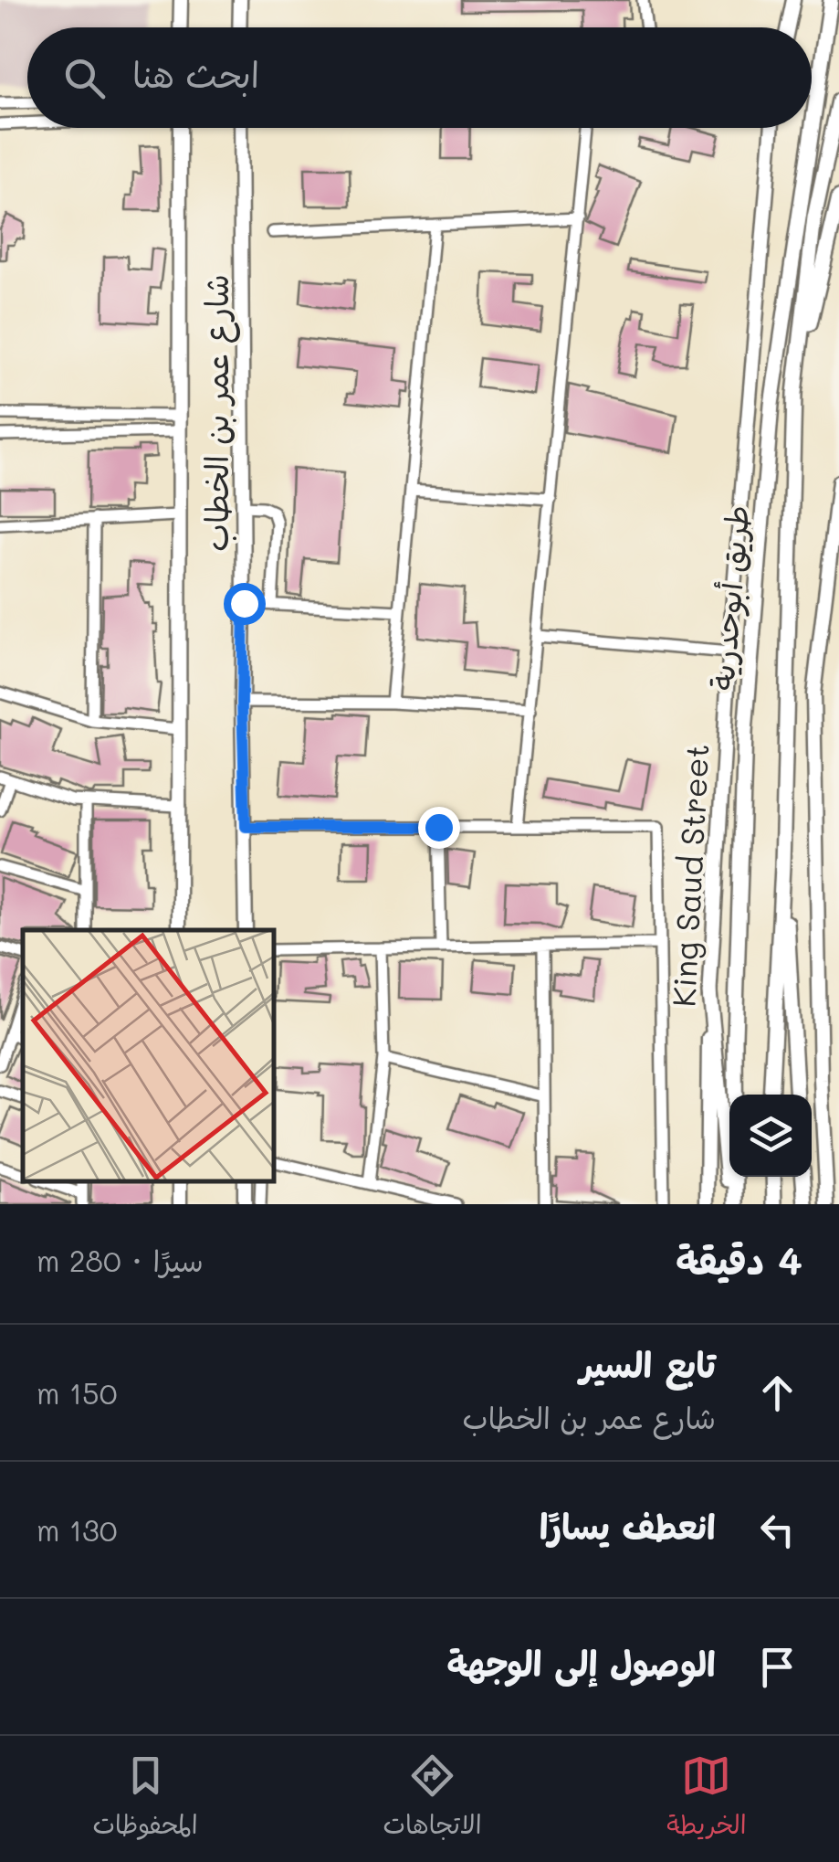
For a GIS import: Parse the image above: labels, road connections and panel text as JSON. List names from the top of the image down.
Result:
{
  "streets": {
    "highway": ["طريق أبوحدرية"],
    "main road": ["شارع عمر بن الخطاب", "King Saud Street"]
  },
  "page": {
    "search": "ابحث هنا",
    "heading": ["4 دقيقة", "سيرًا · 280 m"],
    "list": [
      ["تابع السير", "شارع عمر بن الخطاب", "150 m"],
      ["انعطف يسارًا", "130 m"],
      "الوصول إلى الوجهة"
    ],
    "nav": ["الخريطة", "الاتجاهات", "المحفوظات"]
  }
}
